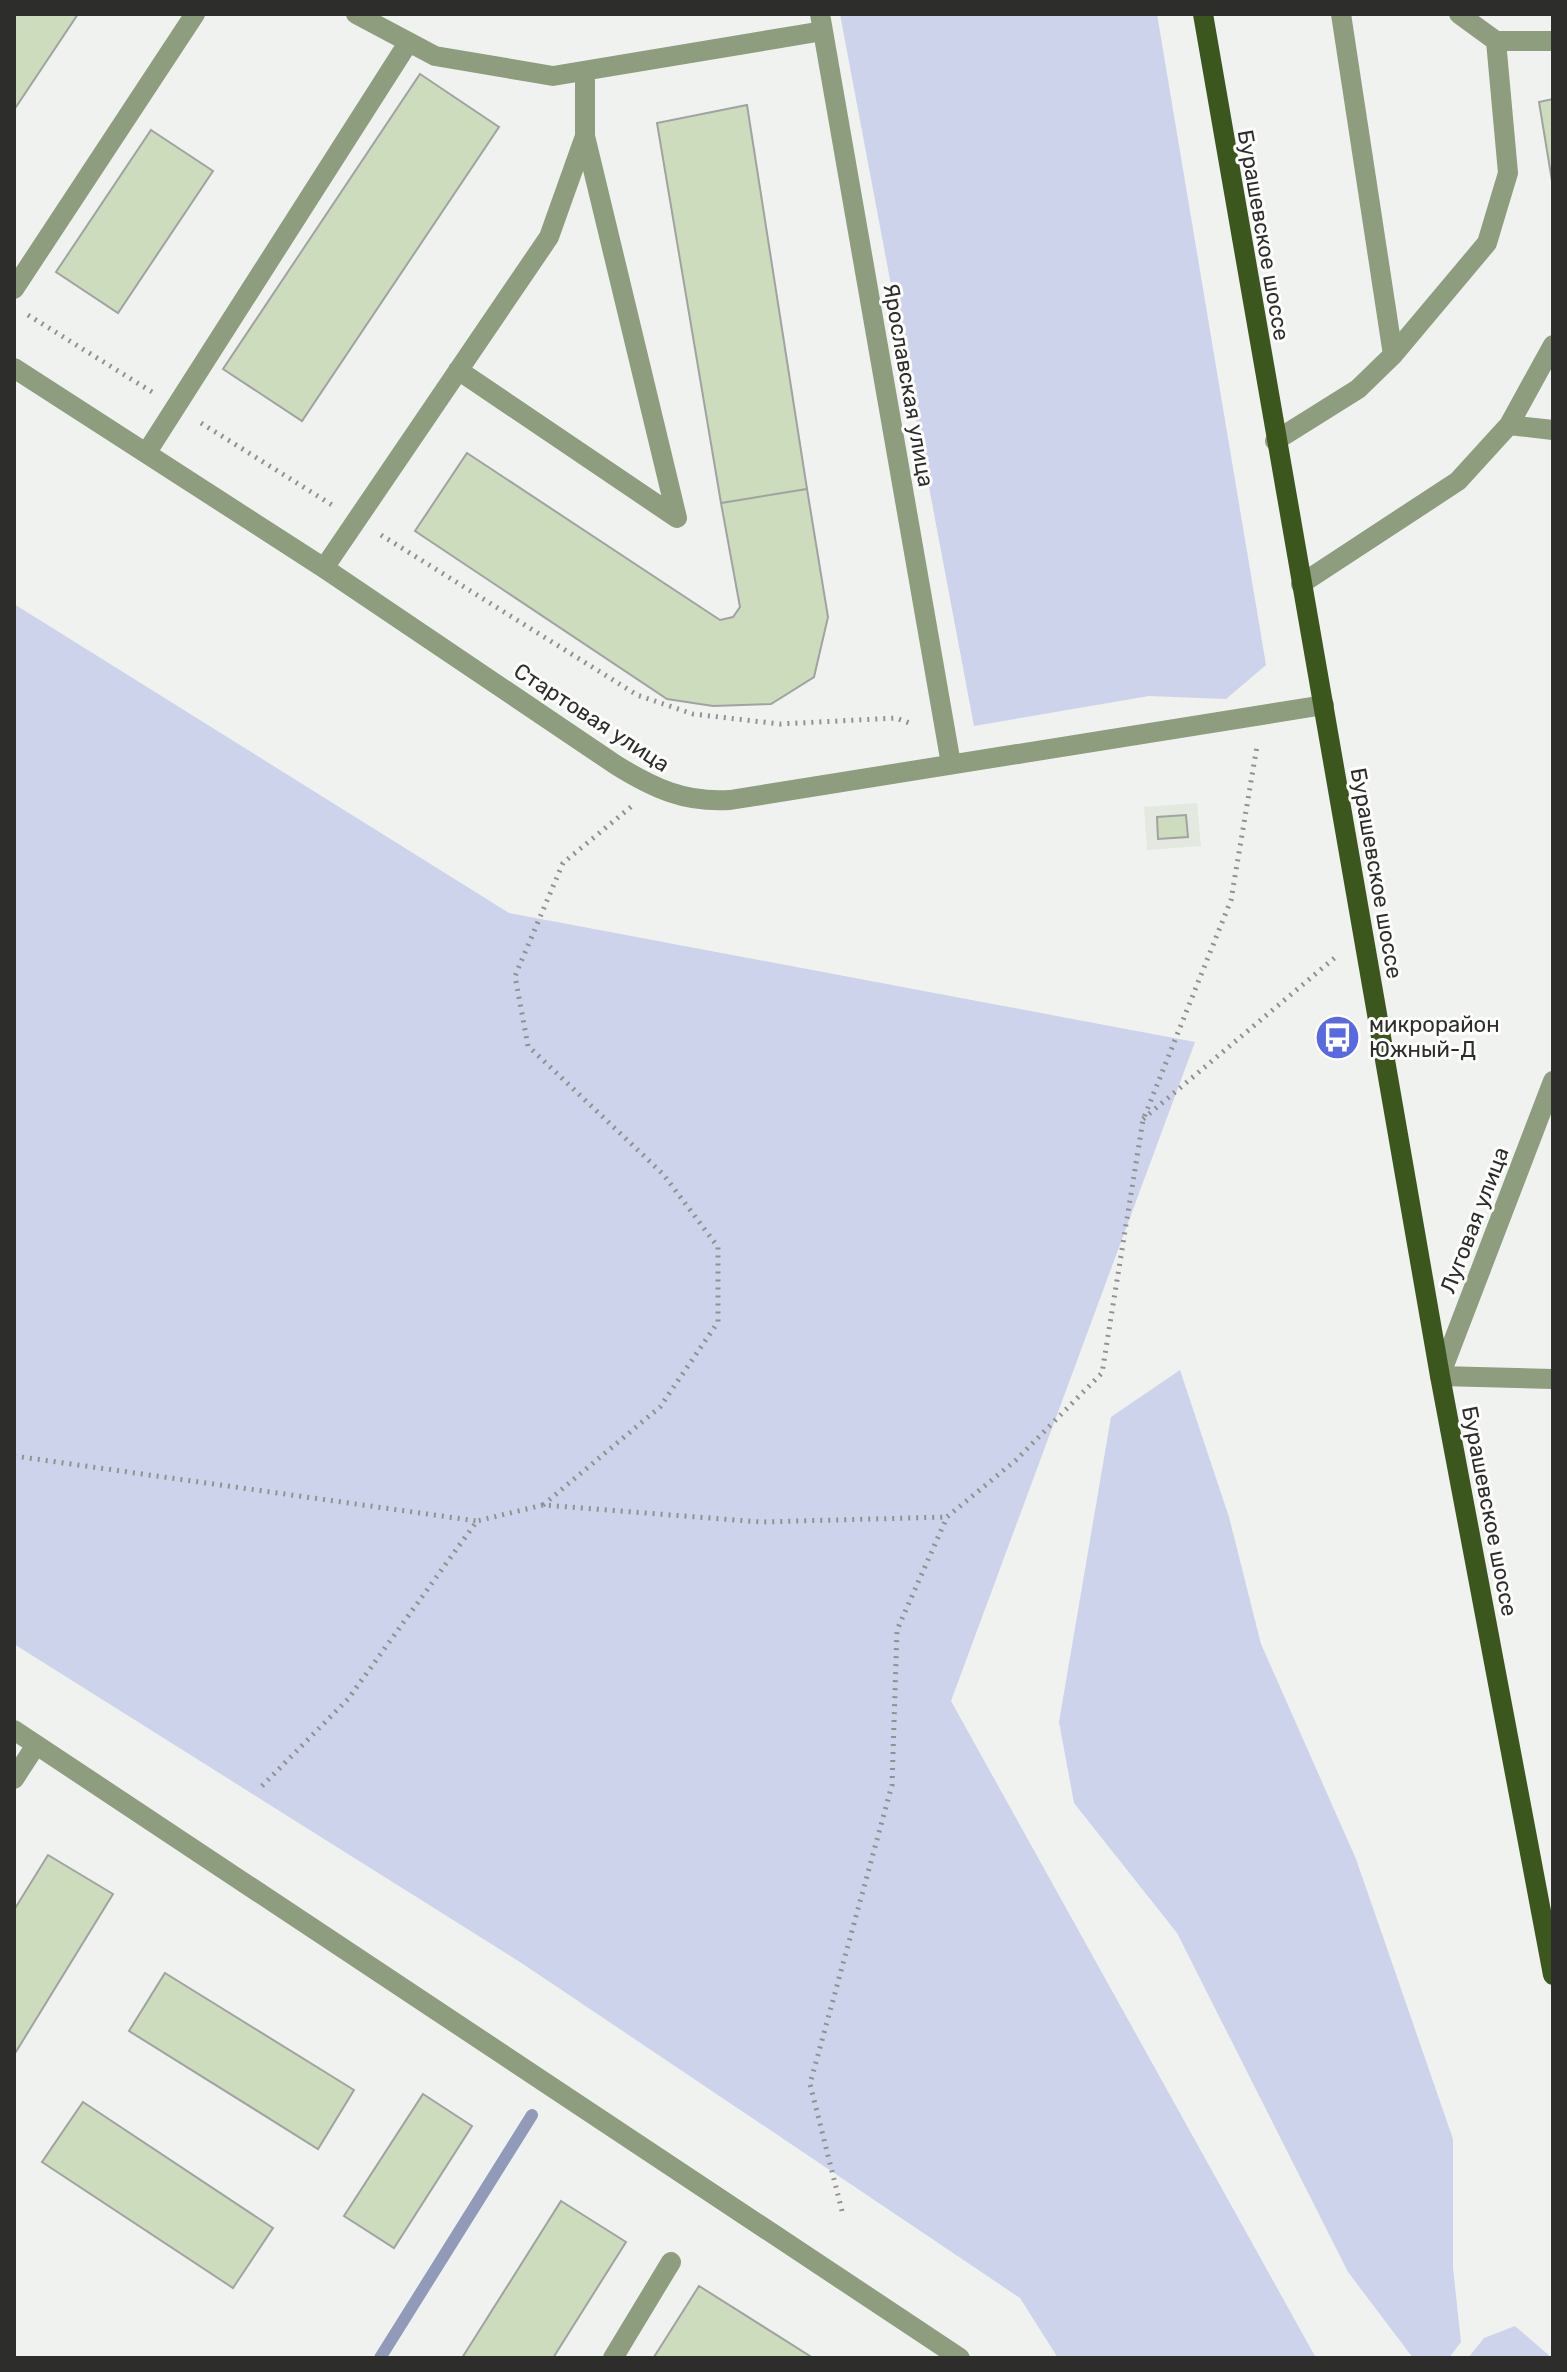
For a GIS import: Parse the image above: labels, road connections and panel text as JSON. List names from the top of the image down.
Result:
{
  "streets": {
    "main road": ["Бурашевское шоссе"],
    "street": ["Ярославская улица", "Стартовая улица", "Луговая улица"]
  },
  "crossings": [
    ["Бурашевское шоссе", "Стартовая улица"],
    ["Бурашевское шоссе", "Луговая улица"],
    ["Ярославская улица", "Стартовая улица"]
  ],
  "places": {
    "bus stop": ["микрорайон Южный-Д"]
  }
}
